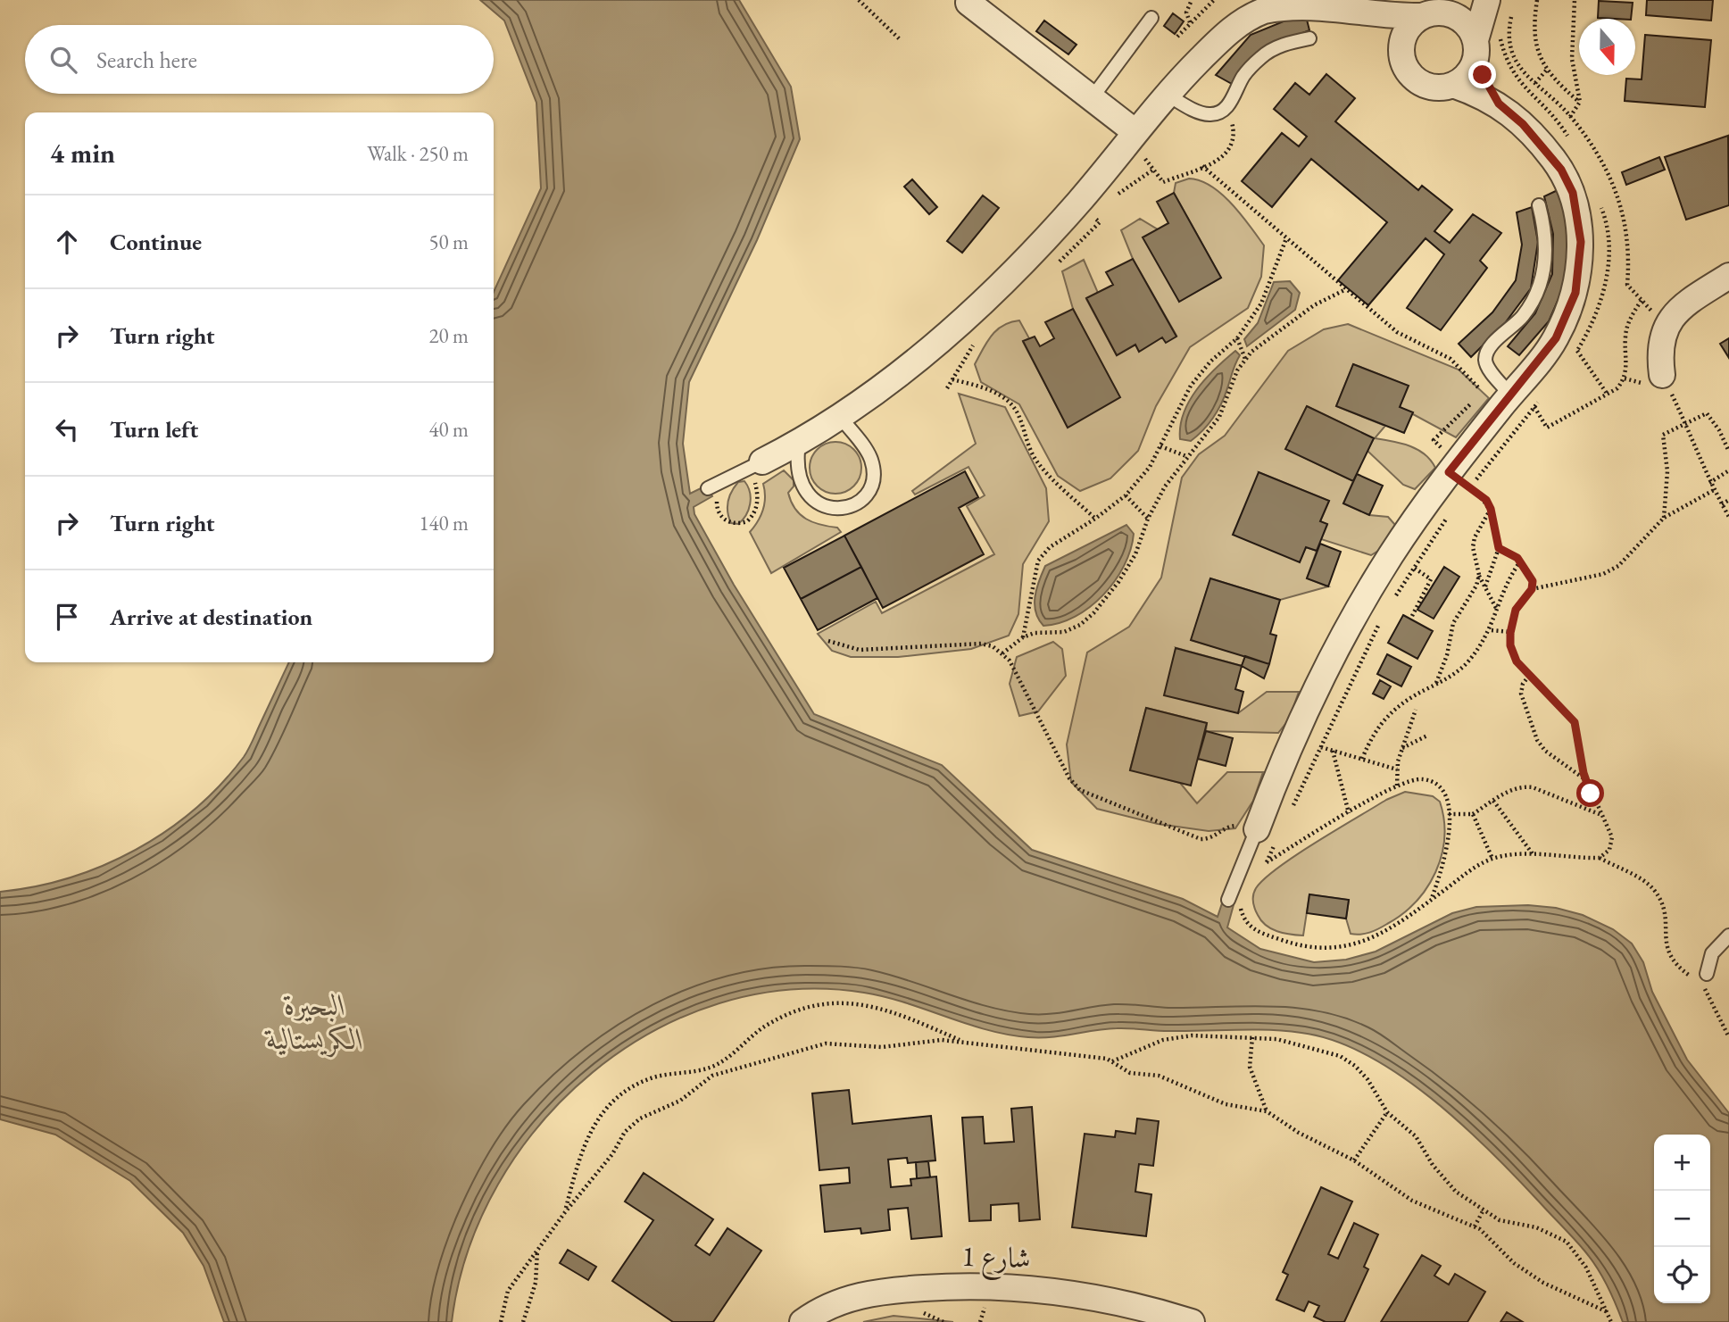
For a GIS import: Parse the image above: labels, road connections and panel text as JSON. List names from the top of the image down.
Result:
{
  "streets": {
    "street": ["شارع 1"]
  },
  "water": ["البحيرة الكريستالية"],
  "north": "bottom",
  "page": {
    "search": "Search here",
    "heading": ["4 min", "Walk · 250 m"],
    "list": [
      ["Continue", "50 m"],
      ["Turn right", "20 m"],
      ["Turn left", "40 m"],
      ["Turn right", "140 m"],
      "Arrive at destination"
    ],
    "map_buttons": ["+", "−"]
  }
}
